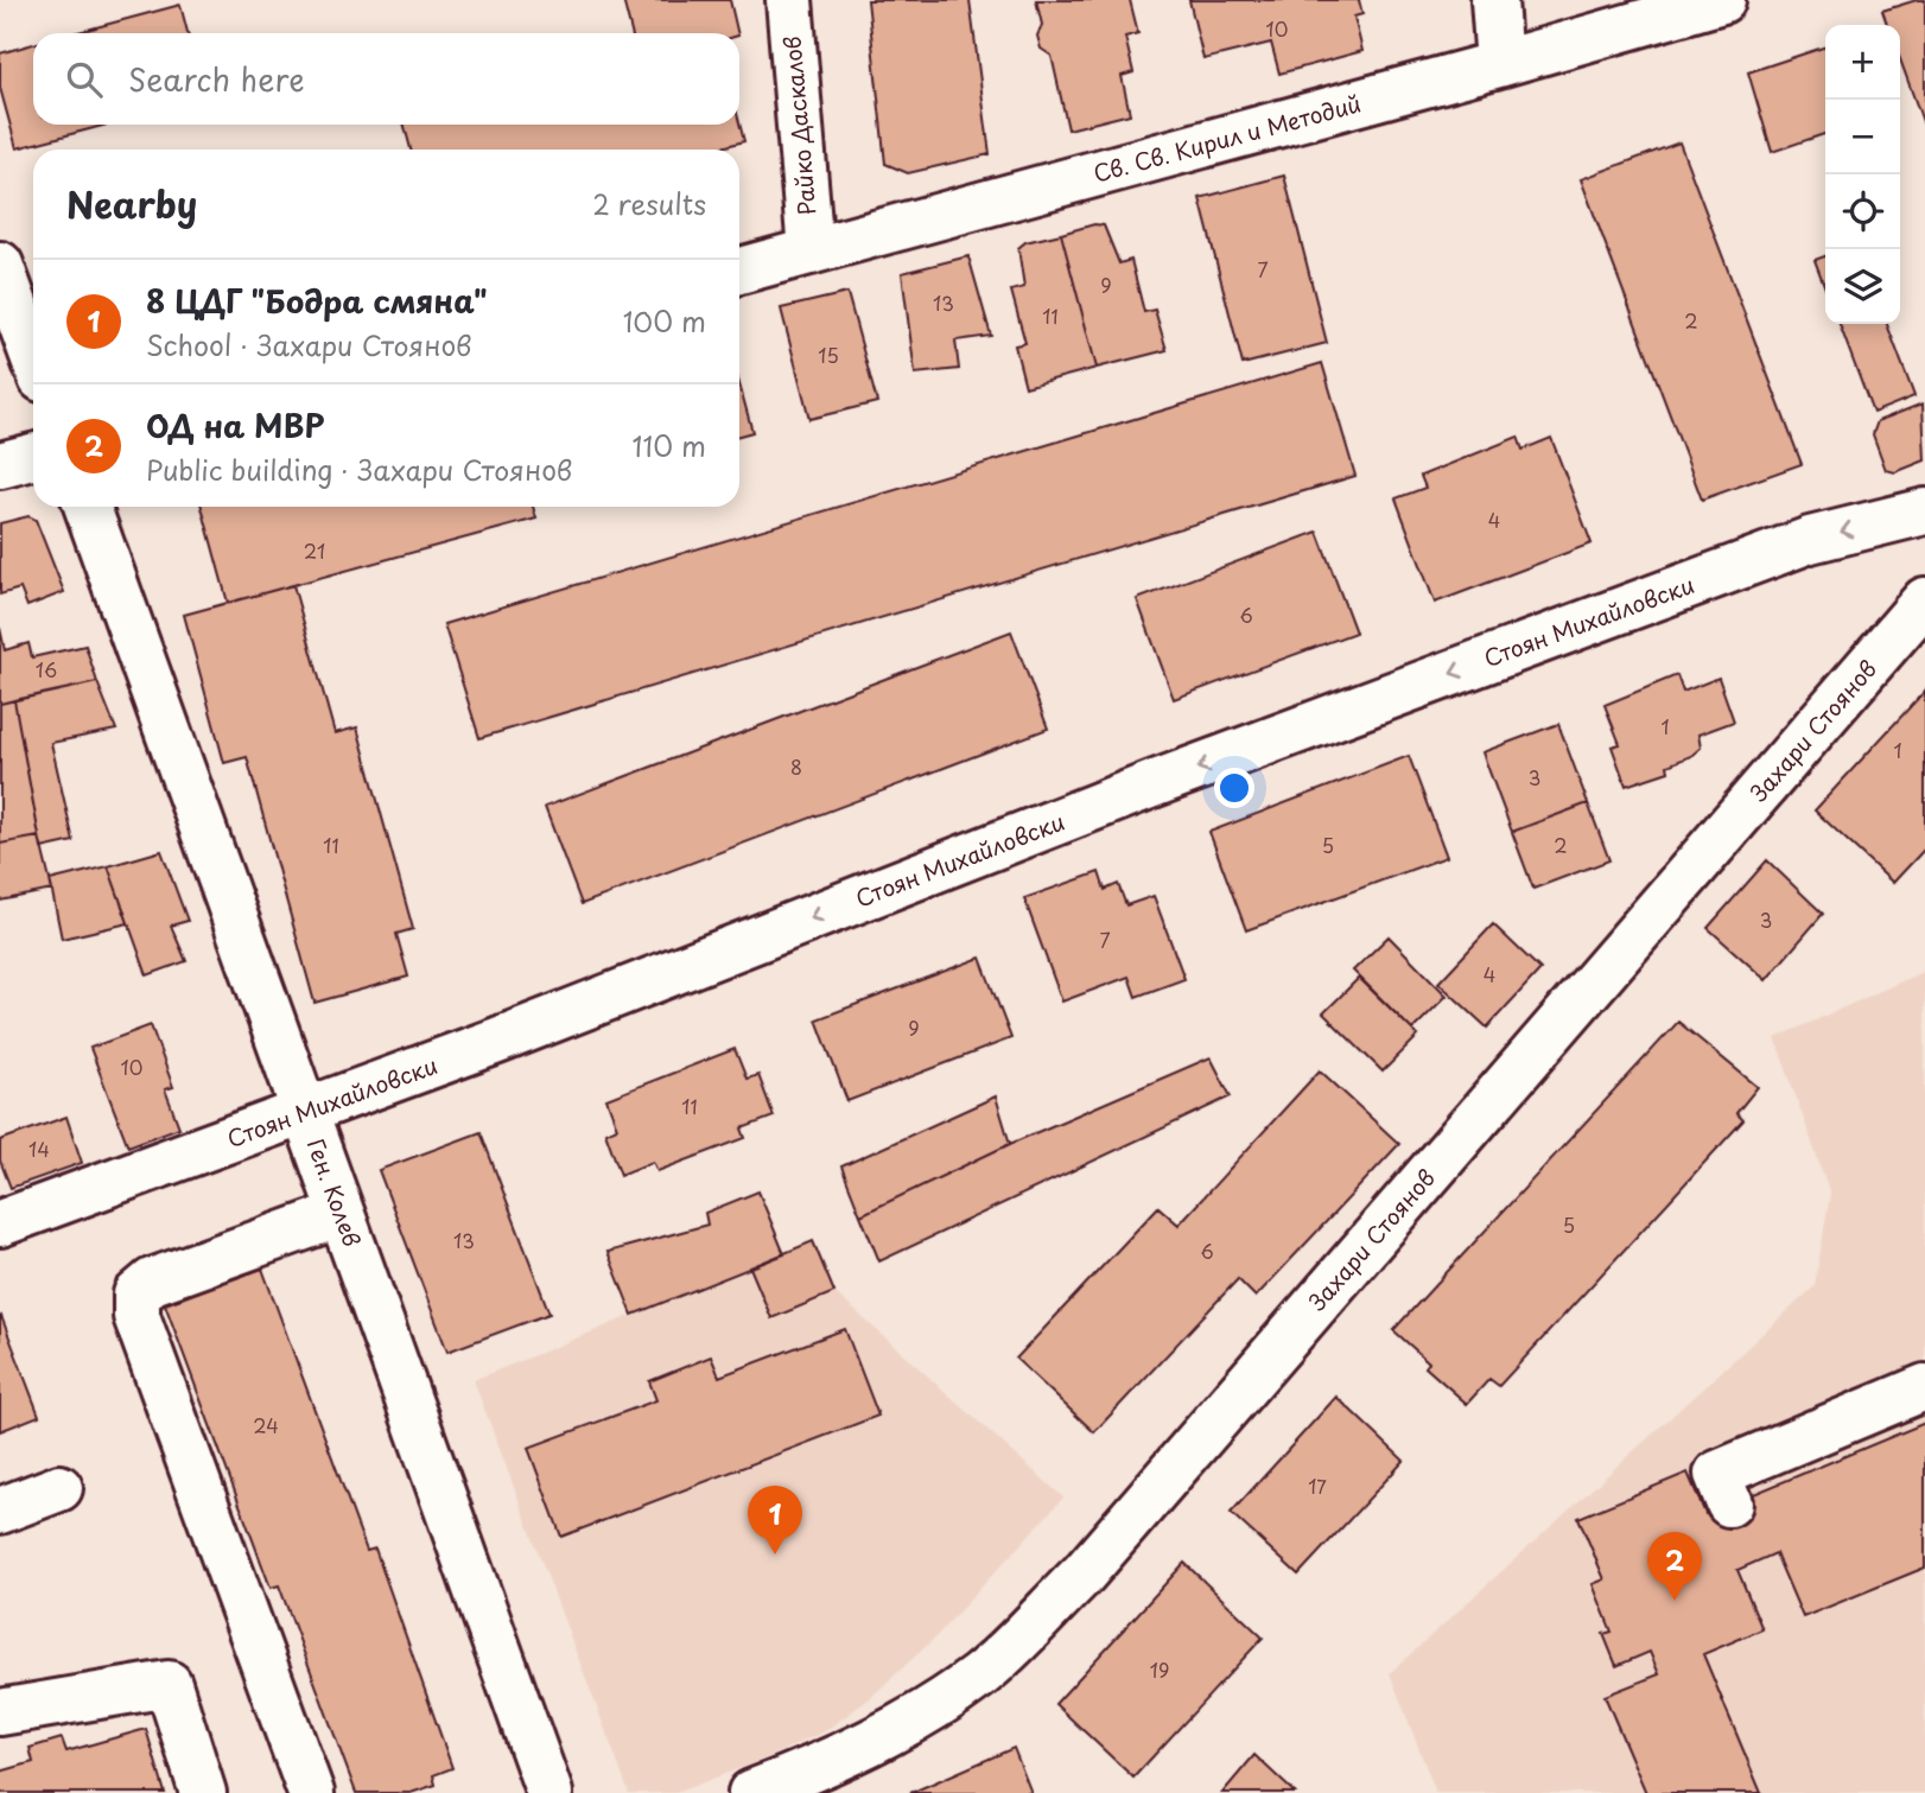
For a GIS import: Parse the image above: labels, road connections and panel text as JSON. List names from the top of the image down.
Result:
{
  "streets": {
    "street": [
      "Райко Даскалов",
      "Св. Св. Кирил и Методий",
      "Стоян Михайловски",
      "Захари Стоянов",
      "Ген. Колев"
    ]
  },
  "crossings": [
    ["Райко Даскалов", "Св. Св. Кирил и Методий"],
    ["Стоян Михайловски", "Ген. Колев"]
  ],
  "one_way": ["Стоян Михайловски"],
  "house_numbers": [
    "10",
    "7",
    "9",
    "13",
    "11",
    "2",
    "15",
    "4",
    "21",
    "6",
    "16",
    "1",
    "1",
    "8",
    "3",
    "11",
    "5",
    "2",
    "3",
    "7",
    "4",
    "9",
    "10",
    "11",
    "14",
    "5",
    "13",
    "6",
    "24",
    "17",
    "19"
  ],
  "page": {
    "map_buttons": ["+", "−"],
    "search": "Search here",
    "heading": ["Nearby", "2 results"],
    "list": [
      {
        "mark": "1",
        "name": "8 ЦДГ \"Бодра смяна\"",
        "note": "School · Захари Стоянов",
        "value": "100 m"
      },
      {
        "mark": "2",
        "name": "ОД на МВР",
        "note": "Public building · Захари Стоянов",
        "value": "110 m"
      }
    ],
    "pins": ["1", "2"]
  }
}
